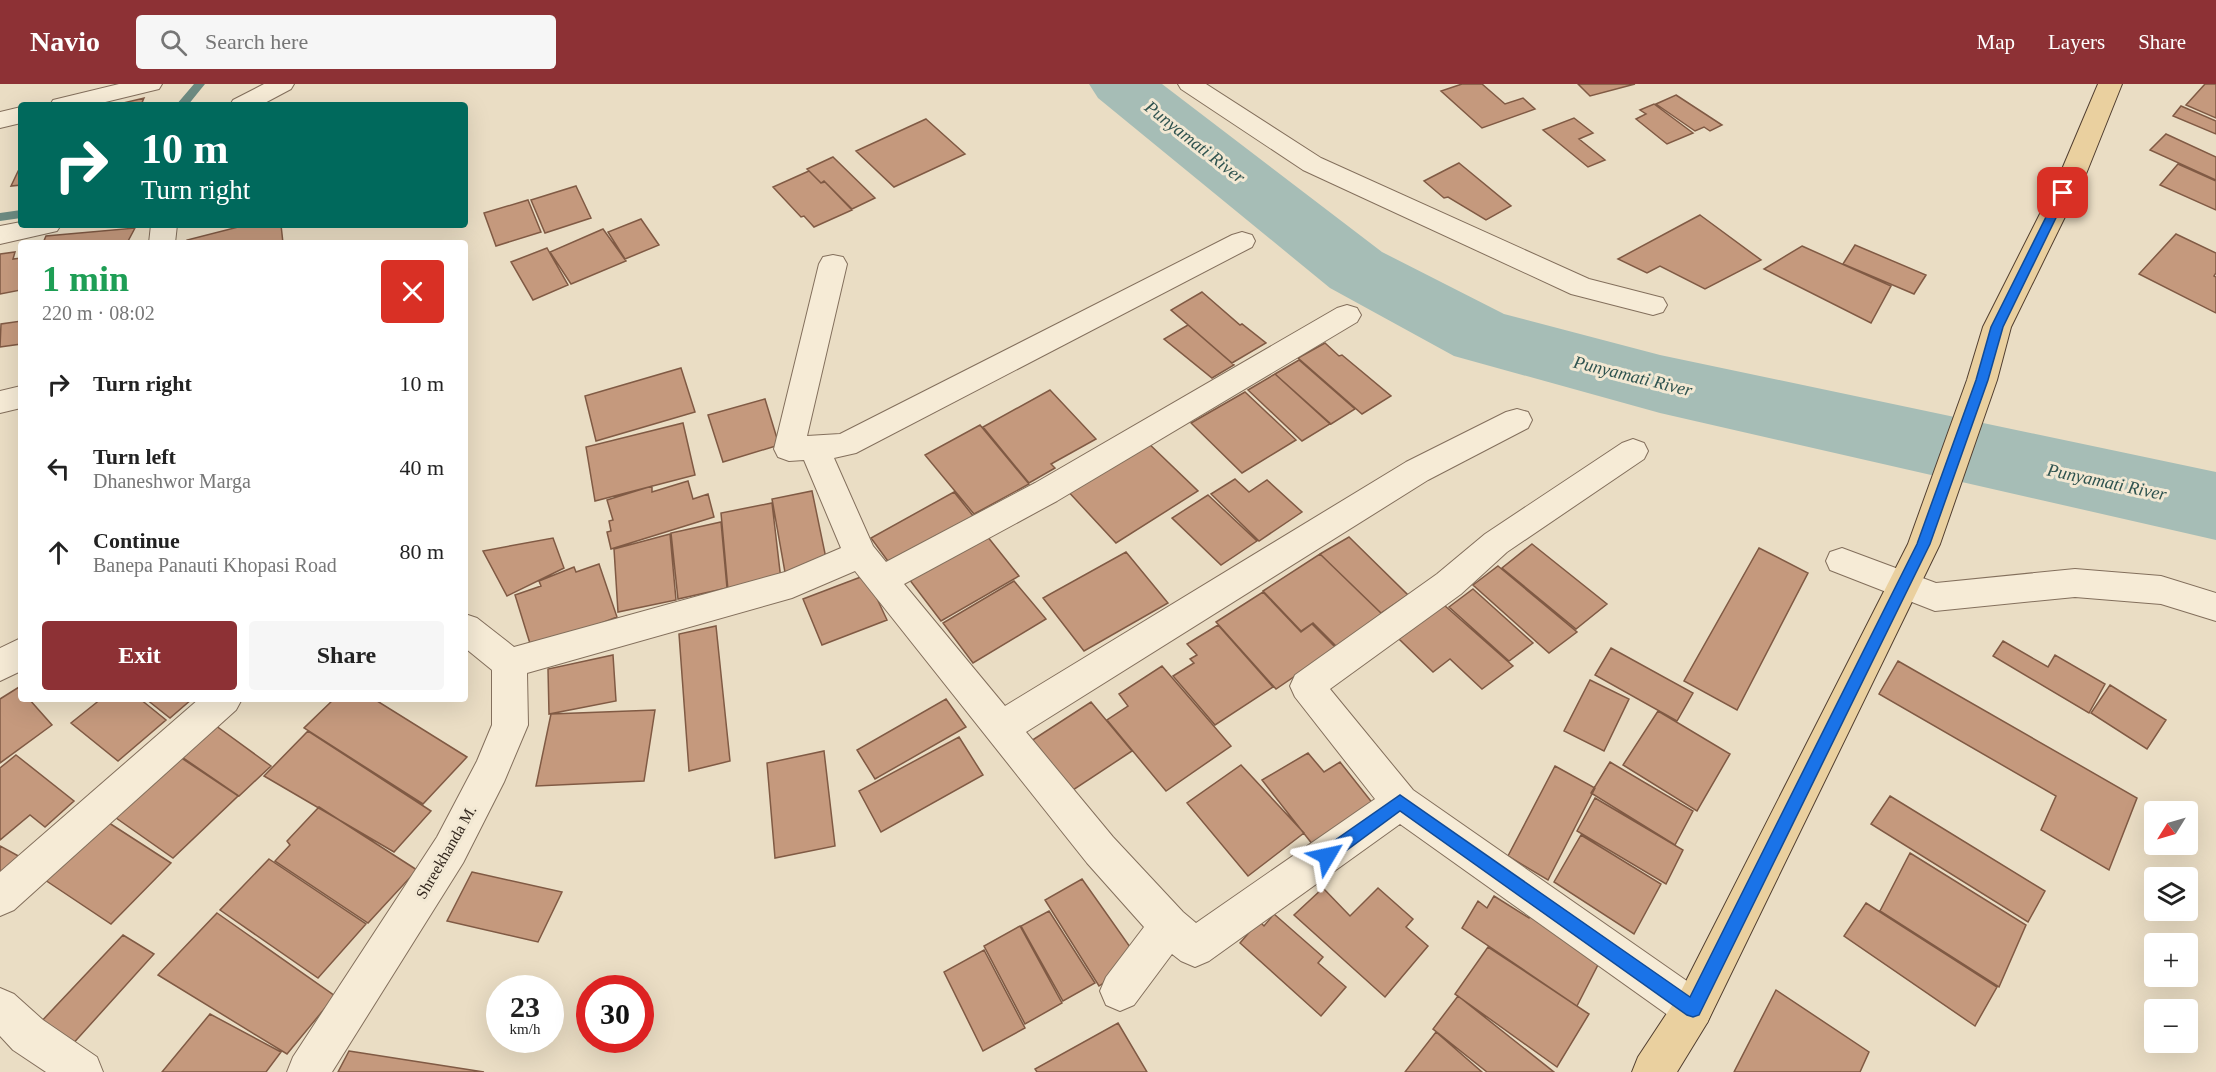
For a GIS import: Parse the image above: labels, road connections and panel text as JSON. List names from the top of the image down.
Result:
{
  "streets": {
    "street": ["Shreekhanda M."]
  },
  "water": ["Punyamati River"],
  "north": "bottom left",
  "page": {
    "header": "Navio",
    "search": "Search here",
    "nav": ["Map", "Layers", "Share"],
    "turn": ["10 m", "Turn right"],
    "heading": ["1 min", "220 m · 08:02"],
    "list": [
      {
        "name": "Turn right",
        "value": "10 m"
      },
      {
        "name": "Turn left",
        "note": "Dhaneshwor Marga",
        "value": "40 m"
      },
      {
        "name": "Continue",
        "note": "Banepa Panauti Khopasi Road",
        "value": "80 m"
      }
    ],
    "buttons": ["Exit", "Share"],
    "map_buttons": ["+", "−"],
    "speed": "23 km/h",
    "limit": "30"
  }
}
